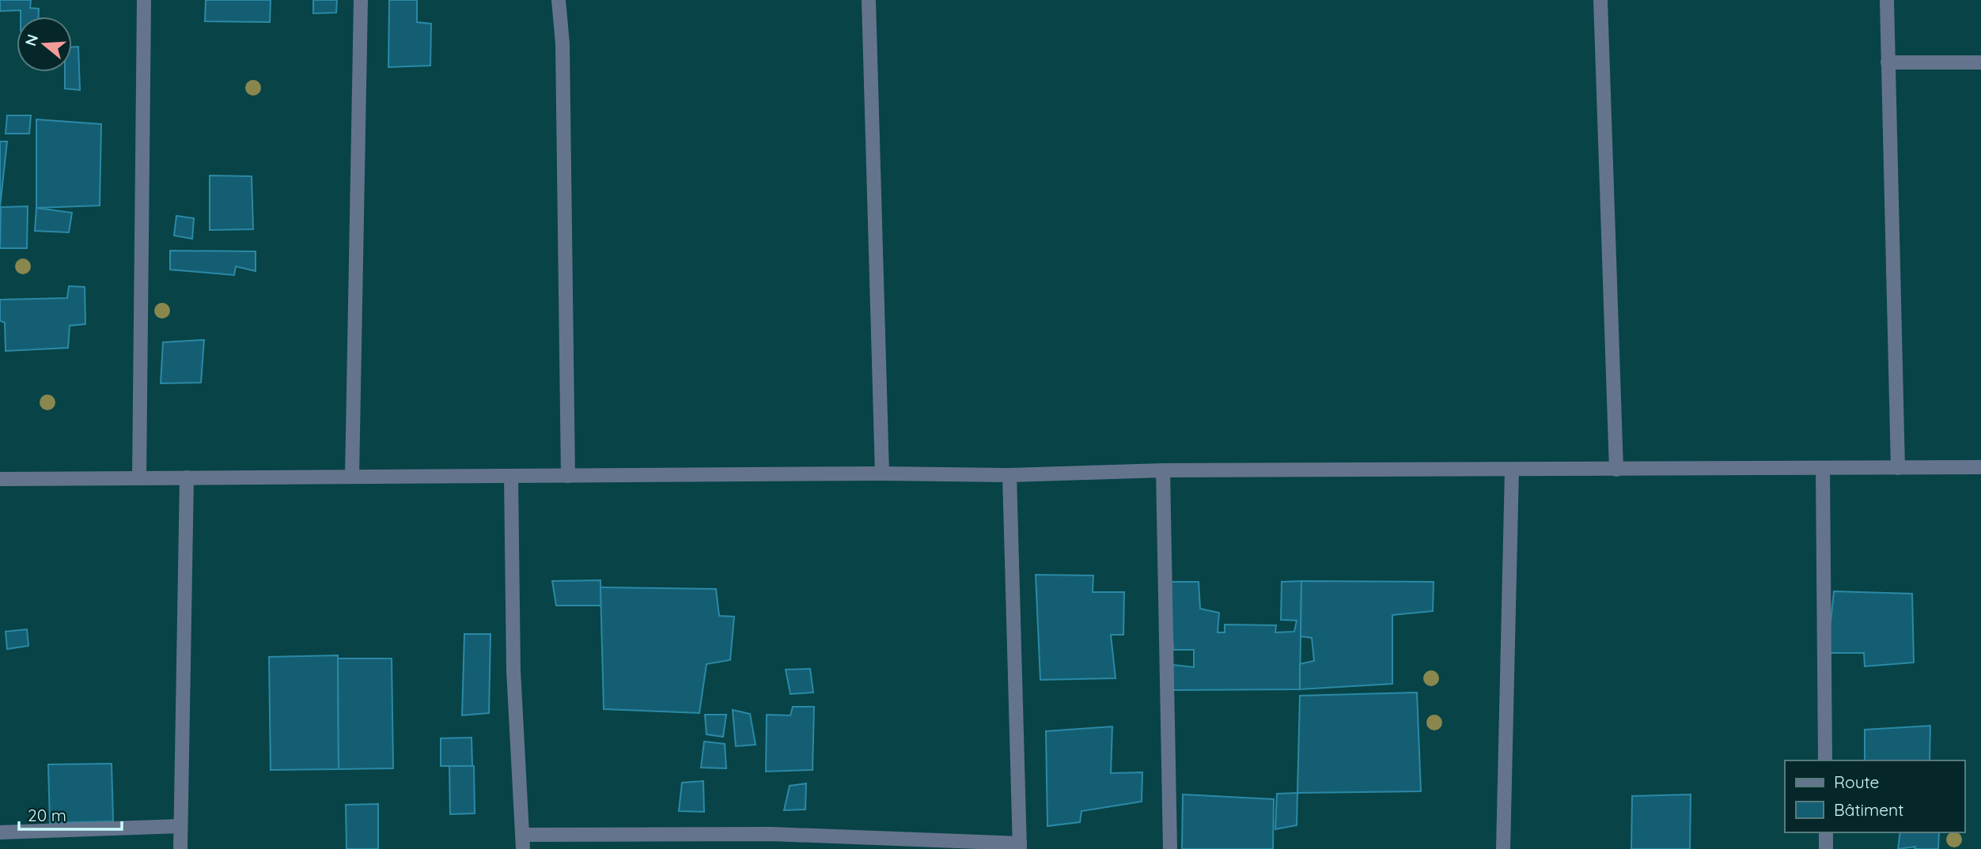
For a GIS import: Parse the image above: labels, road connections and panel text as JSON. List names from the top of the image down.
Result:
{
  "legend": ["Route", "Bâtiment"],
  "scale_bar": "20 m",
  "north": "left"
}
